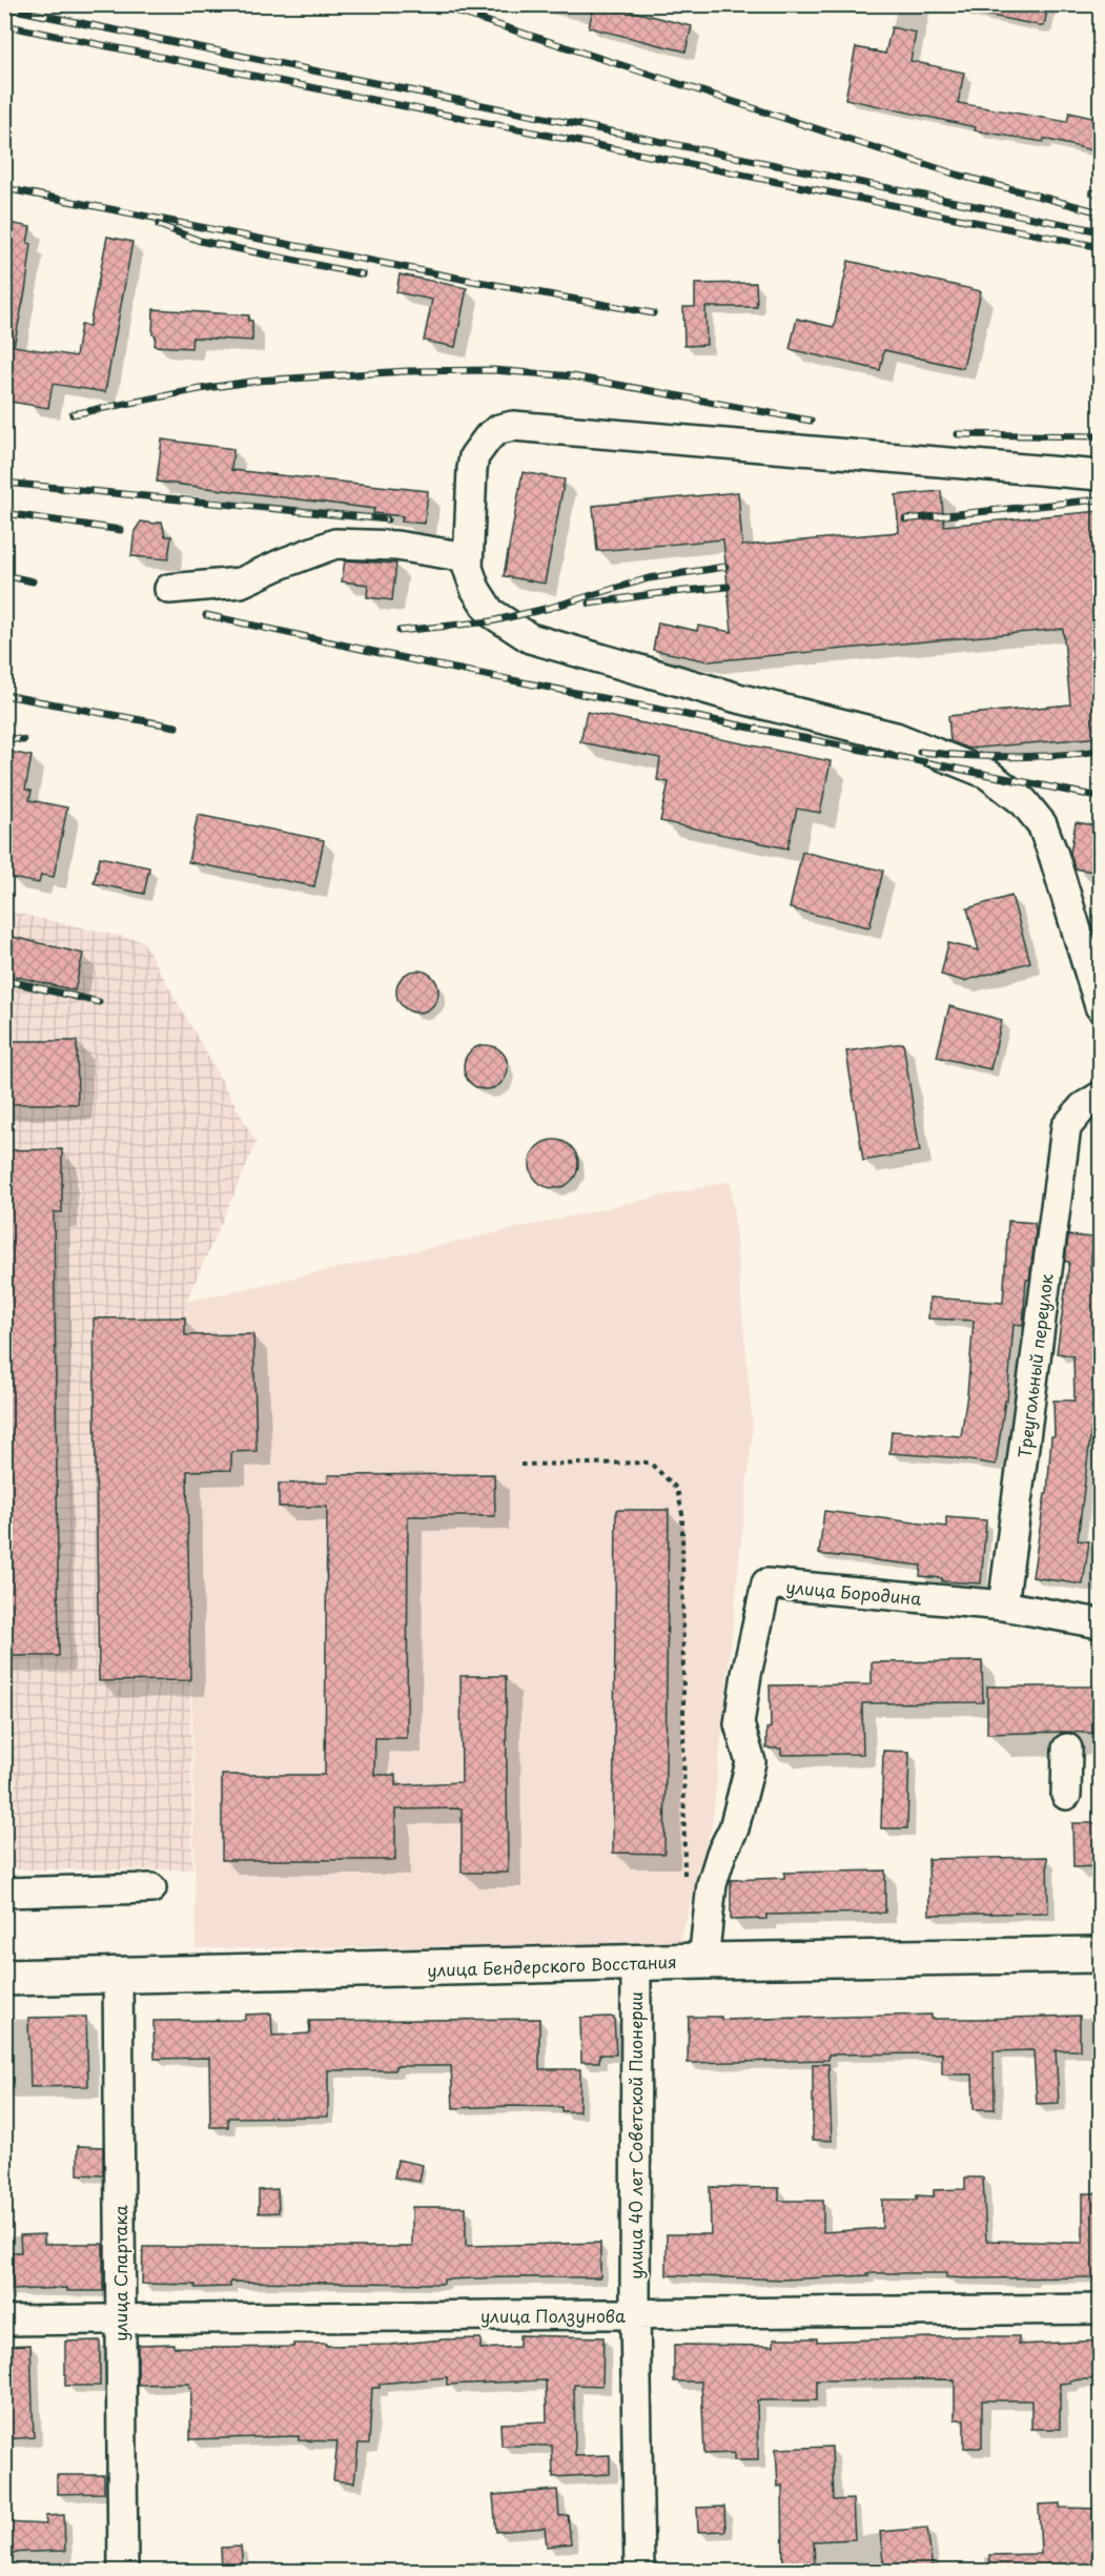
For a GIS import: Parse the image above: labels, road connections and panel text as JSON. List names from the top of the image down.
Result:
{
  "streets": {
    "main road": ["улица Бендерского Восстания"],
    "street": [
      "Треугольный переулок",
      "улица Бородина",
      "улица 40 лет Советской Пионерии",
      "улица Спартака",
      "улица Ползунова"
    ]
  },
  "crossings": [
    ["Треугольный переулок", "улица Бородина"],
    ["улица Бородина", "улица Бендерского Восстания"],
    ["улица Бендерского Восстания", "улица 40 лет Советской Пионерии"],
    ["улица Бендерского Восстания", "улица Спартака"],
    ["улица 40 лет Советской Пионерии", "улица Ползунова"],
    ["улица Спартака", "улица Ползунова"]
  ]
}
